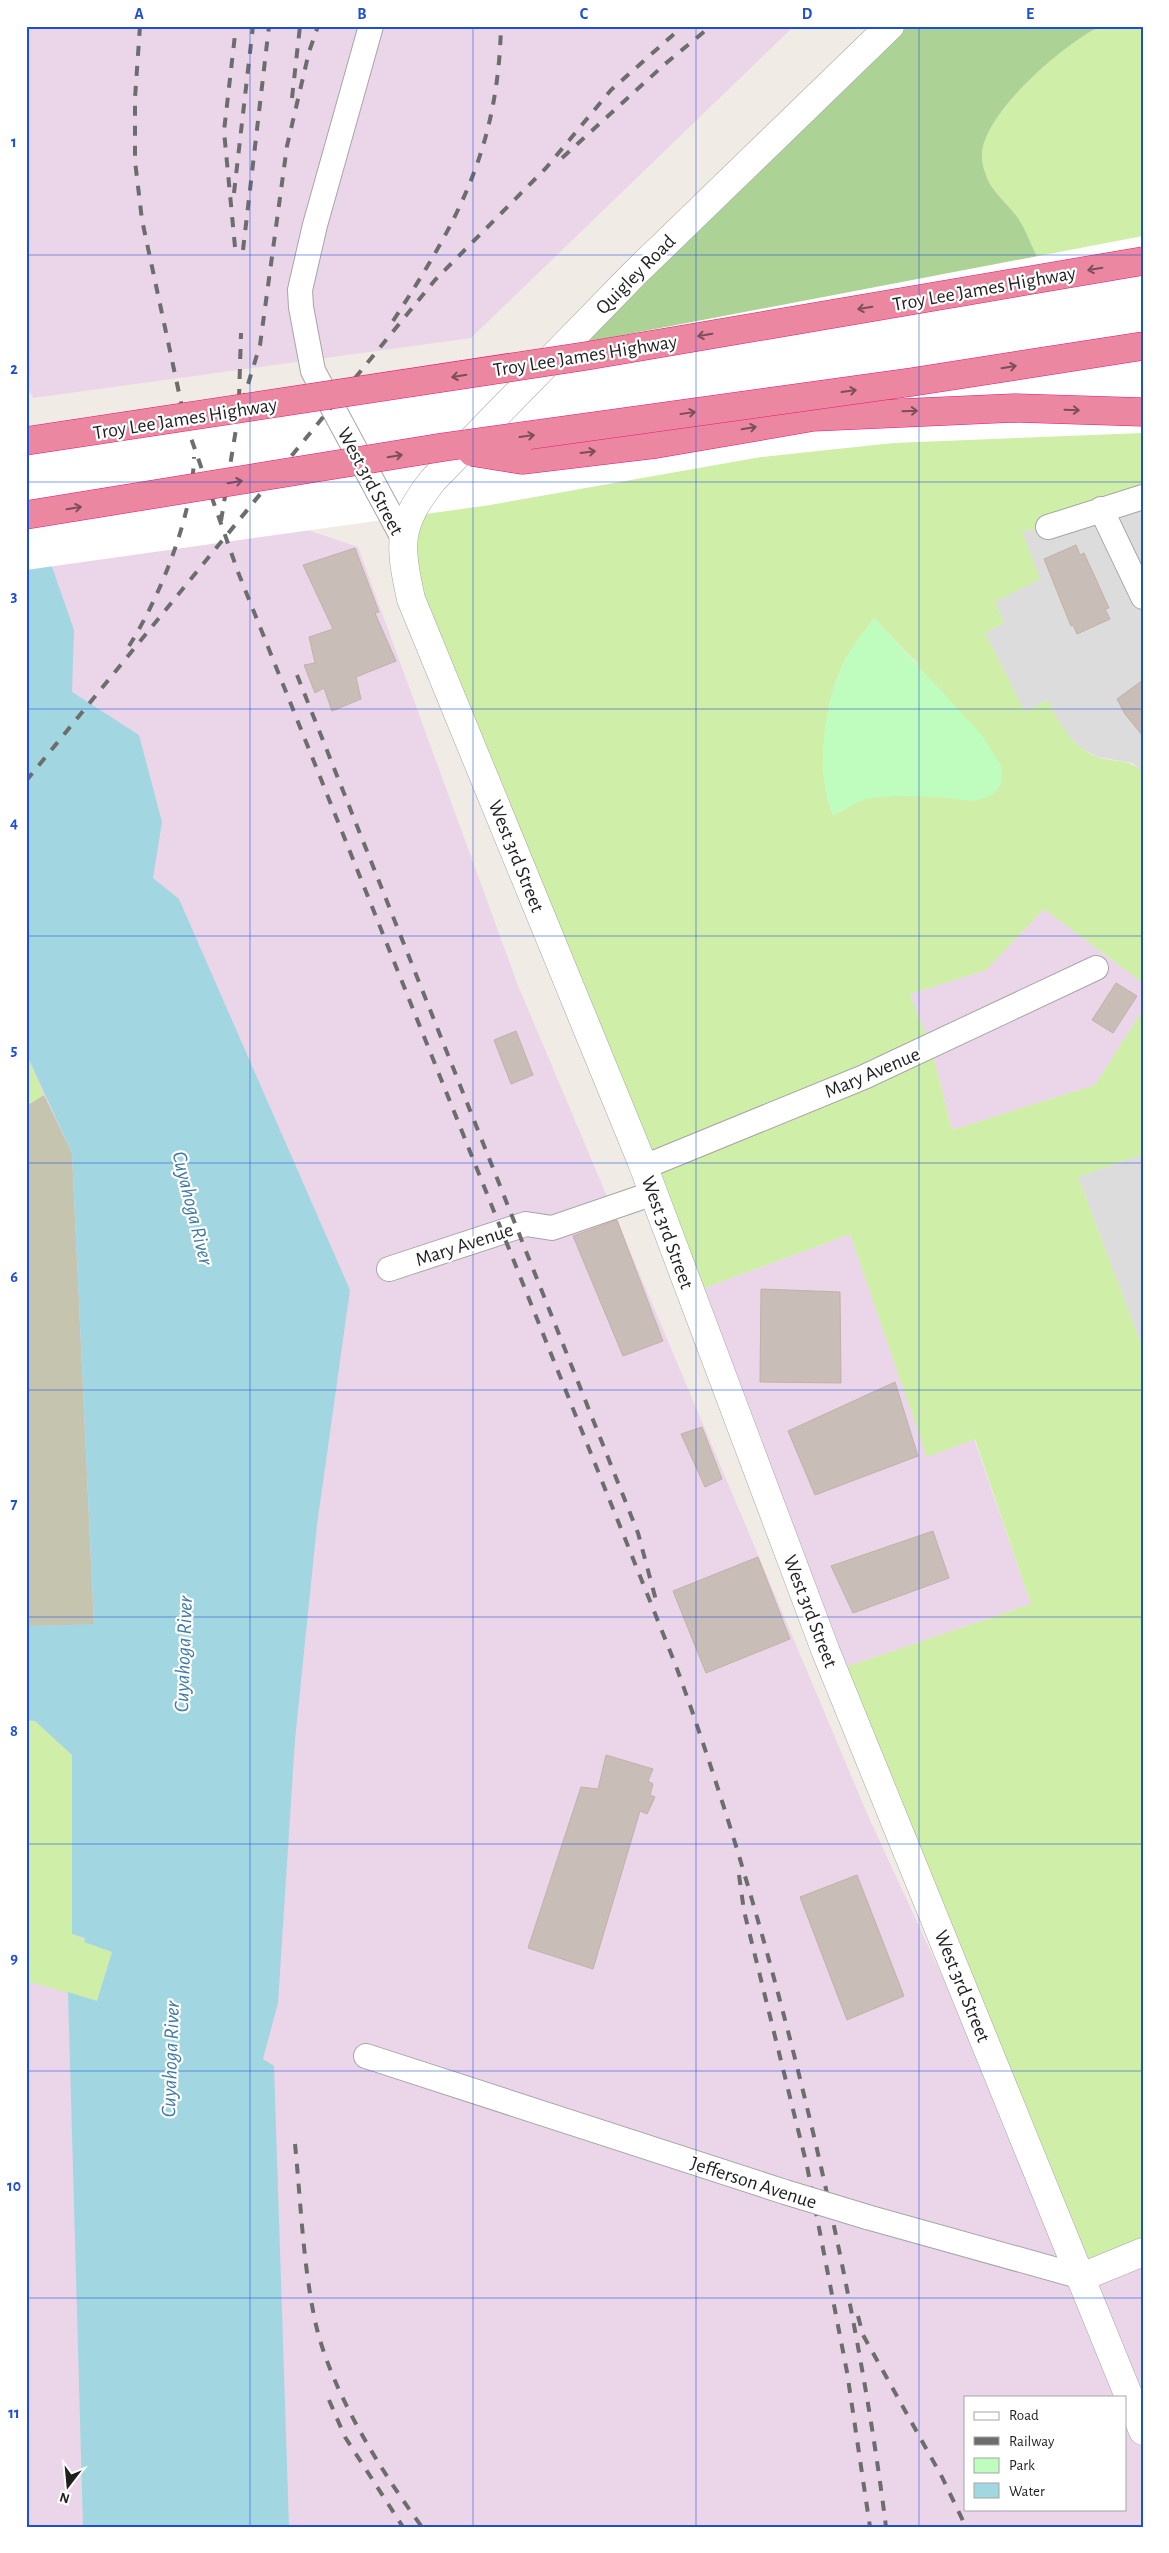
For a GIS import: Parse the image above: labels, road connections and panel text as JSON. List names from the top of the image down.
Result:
{
  "streets": {
    "highway": ["Troy Lee James Highway"],
    "street": [
      "Quigley Road",
      "West 3rd Street",
      "Mary Avenue",
      "Jefferson Avenue"
    ]
  },
  "crossings": [
    ["Quigley Road", "West 3rd Street"],
    ["West 3rd Street", "Mary Avenue"],
    ["West 3rd Street", "Jefferson Avenue"]
  ],
  "water": ["Cuyahoga River"],
  "legend": [
    "Road",
    "Railway",
    "Park",
    "Water"
  ],
  "north": "bottom",
  "grid": {
    "columns": [
      "A",
      "B",
      "C",
      "D",
      "E"
    ],
    "rows": [
      "1",
      "2",
      "3",
      "4",
      "5",
      "6",
      "7",
      "8",
      "9",
      "10",
      "11"
    ]
  }
}
